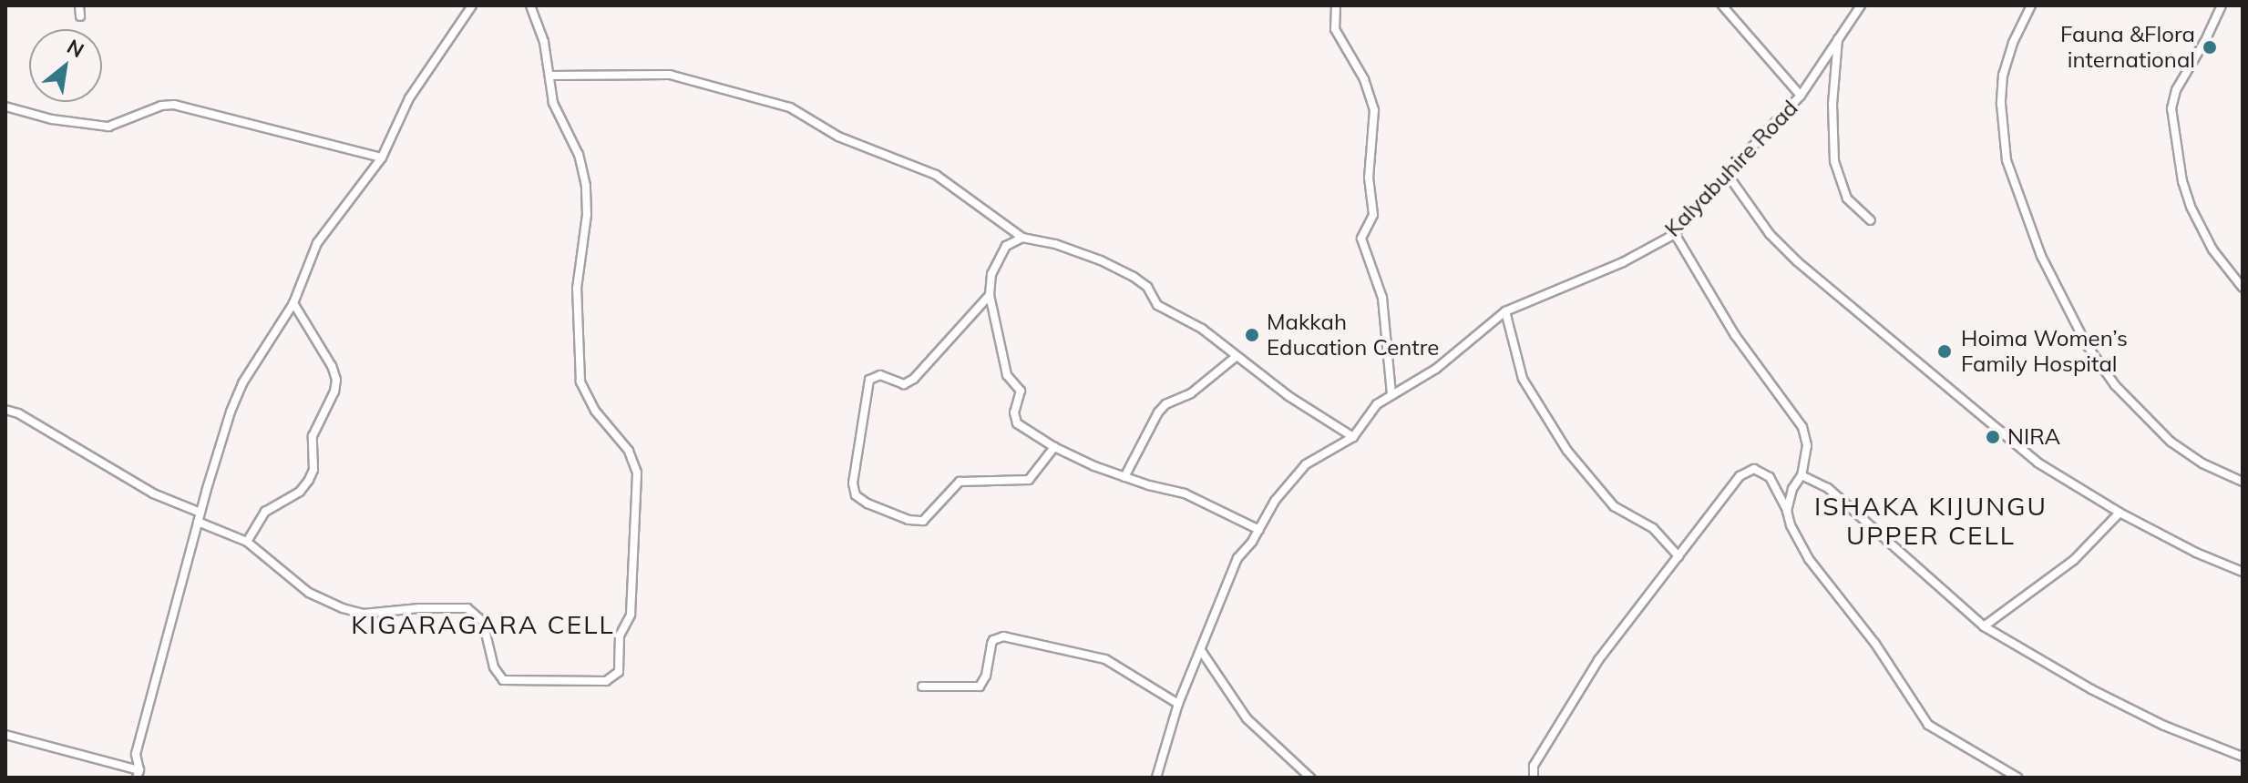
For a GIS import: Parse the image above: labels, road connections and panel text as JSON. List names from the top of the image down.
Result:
{
  "streets": {
    "street": ["Kalyabuhire Road"]
  },
  "districts": ["ISHAKA KIJUNGU UPPER CELL", "KIGARAGARA CELL"],
  "places": [
    "Fauna &Flora international",
    "Makkah Education Centre",
    "Hoima Women’s Family Hospital",
    "NIRA"
  ],
  "north": "top right"
}
